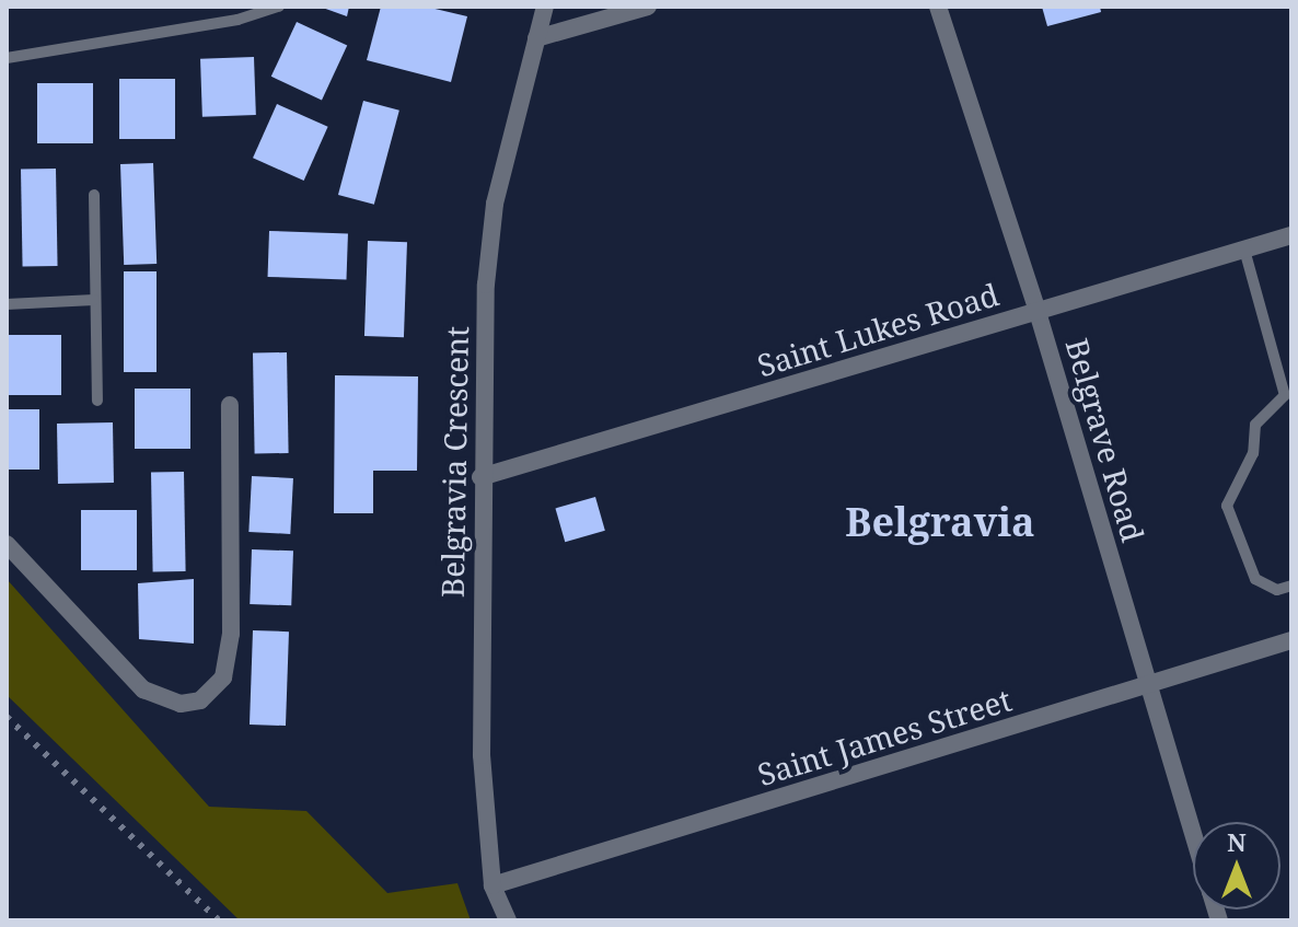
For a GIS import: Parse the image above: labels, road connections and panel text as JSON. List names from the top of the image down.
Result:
{
  "streets": {
    "street": [
      "Saint Lukes Road",
      "Belgrave Road",
      "Belgravia Crescent",
      "Saint James Street"
    ]
  },
  "crossings": [
    ["Saint Lukes Road", "Belgrave Road"],
    ["Saint Lukes Road", "Belgravia Crescent"],
    ["Belgrave Road", "Saint James Street"],
    ["Belgravia Crescent", "Saint James Street"]
  ],
  "districts": ["Belgravia"],
  "north": "top"
}
